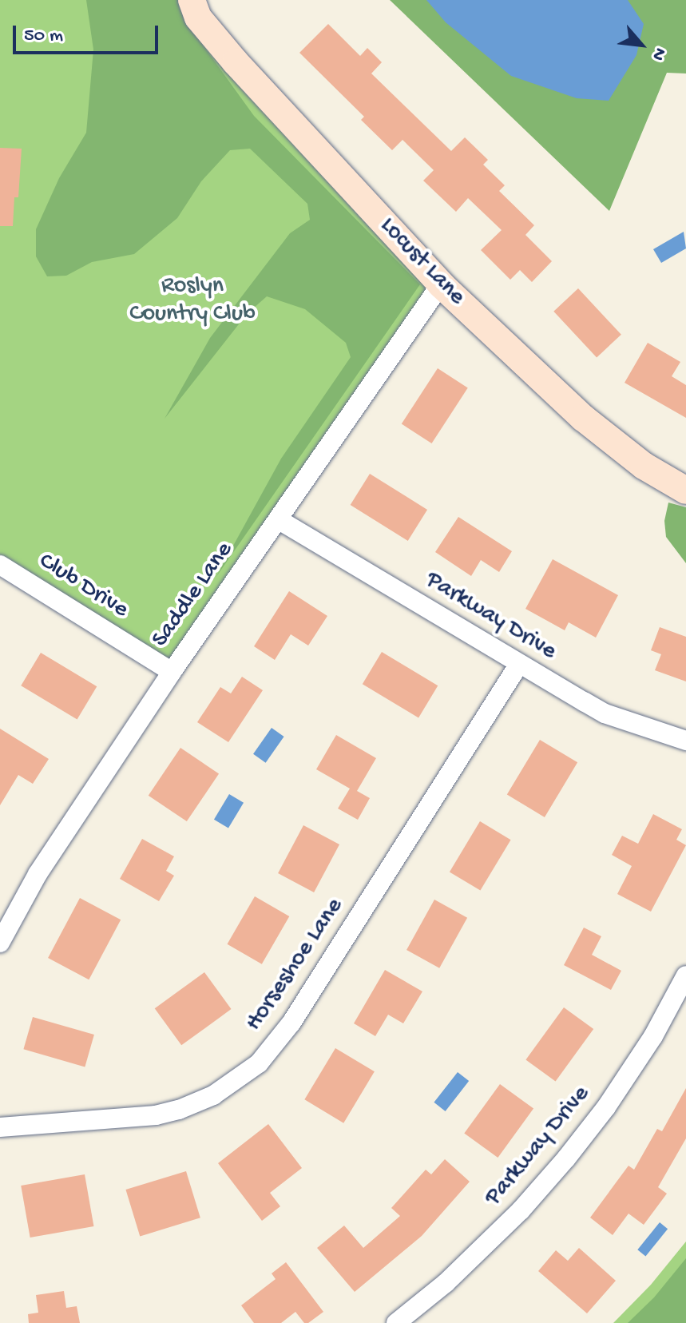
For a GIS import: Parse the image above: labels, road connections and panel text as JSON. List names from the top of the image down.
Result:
{
  "streets": {
    "street": [
      "Locust Lane",
      "Club Drive",
      "Saddle Lane",
      "Parkway Drive",
      "Horseshoe Lane"
    ]
  },
  "crossings": [
    ["Locust Lane", "Saddle Lane"],
    ["Club Drive", "Saddle Lane"],
    ["Saddle Lane", "Parkway Drive"],
    ["Parkway Drive", "Horseshoe Lane"]
  ],
  "parks": ["Roslyn Country Club"],
  "scale_bar": "50 m",
  "north": "bottom right"
}
